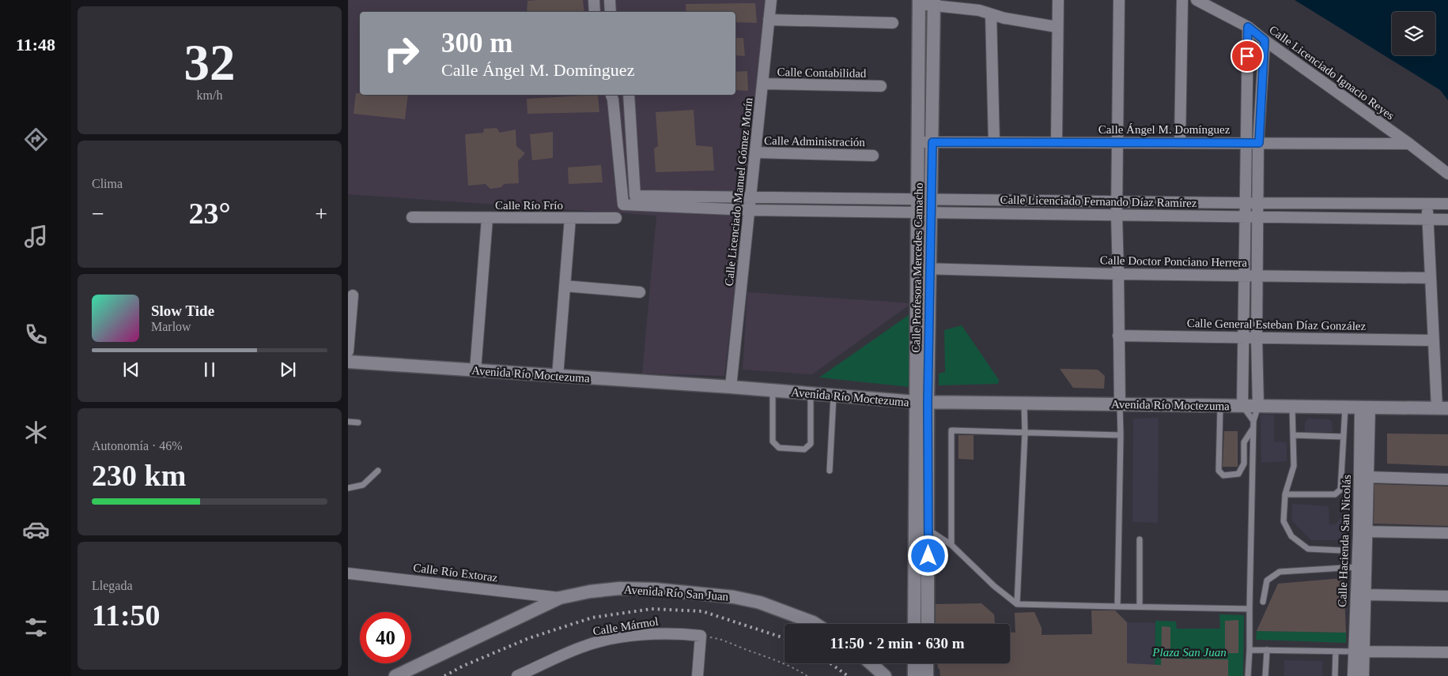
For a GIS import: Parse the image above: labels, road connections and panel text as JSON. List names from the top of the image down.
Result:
{
  "streets": {
    "street": [
      "Calle Contabilidad",
      "Calle Licenciado Ignacio Reyes",
      "Calle Ángel M. Domínguez",
      "Calle Administración",
      "Calle Licenciado Manuel Gómez Morín",
      "Calle Licenciado Fernando Díaz Ramírez",
      "Calle Río Frío",
      "Calle Doctor Ponciano Herrera",
      "Calle Profesora Mercedes Camacho",
      "Calle General Esteban Díaz González",
      "Avenida Río Moctezuma",
      "Calle Hacienda San Nicolás",
      "Calle Río Extoraz",
      "Avenida Río San Juan",
      "Calle Mármol"
    ]
  },
  "crossings": [
    ["Calle Contabilidad", "Calle Licenciado Manuel Gómez Morín"],
    ["Calle Licenciado Ignacio Reyes", "Calle Ángel M. Domínguez"],
    ["Calle Ángel M. Domínguez", "Calle Profesora Mercedes Camacho"],
    ["Calle Administración", "Calle Licenciado Manuel Gómez Morín"],
    ["Calle Licenciado Manuel Gómez Morín", "Calle Licenciado Fernando Díaz Ramírez"],
    ["Calle Licenciado Manuel Gómez Morín", "Avenida Río Moctezuma"],
    ["Calle Licenciado Fernando Díaz Ramírez", "Calle Profesora Mercedes Camacho"],
    ["Calle Doctor Ponciano Herrera", "Calle Profesora Mercedes Camacho"],
    ["Calle Profesora Mercedes Camacho", "Avenida Río Moctezuma"],
    ["Avenida Río Moctezuma", "Calle Hacienda San Nicolás"],
    ["Calle Río Extoraz", "Avenida Río San Juan"]
  ],
  "parks": ["Plaza San Juan"],
  "page": {
    "tabs": "11:48",
    "tile": [
      ["32", "km/h"],
      "Clima",
      ["Autonomía · 46%", "230 km"],
      ["Llegada", "11:50"]
    ],
    "turn": ["300 m", "Calle Ángel M. Domínguez"],
    "heat": ["−", "23°", "+"],
    "song": ["Slow Tide", "Marlow"],
    "limit": "40",
    "trip": "11:50 · 2 min · 630 m"
  }
}
